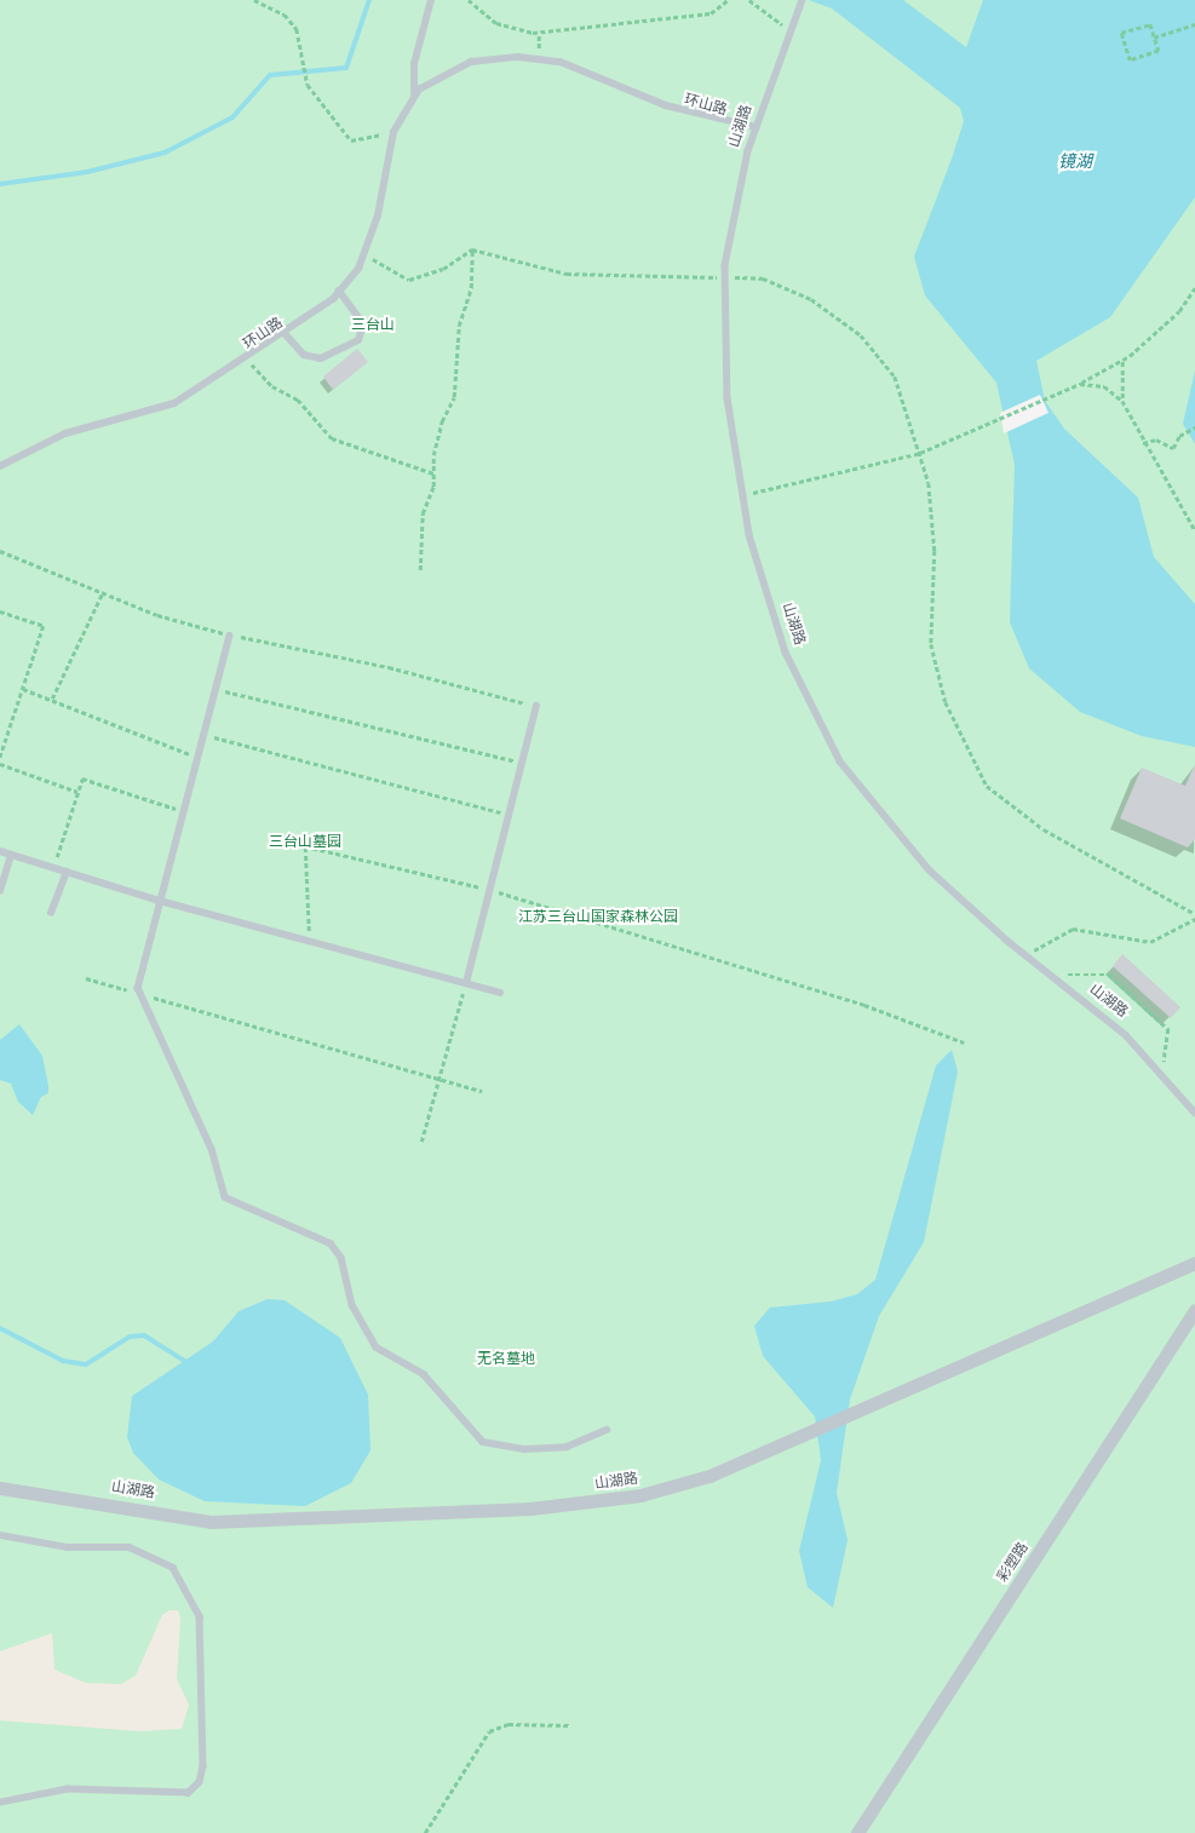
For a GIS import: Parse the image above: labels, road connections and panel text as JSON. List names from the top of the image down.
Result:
{
  "streets": {
    "street": ["山湖路", "彩塑路"],
    "lane": ["环山路"]
  },
  "crossings": [
    ["环山路", "山湖路"]
  ],
  "water": ["镜湖"],
  "parks": [
    "三台山",
    "三台山墓园",
    "江苏三台山国家森林公园",
    "无名墓地"
  ]
}
